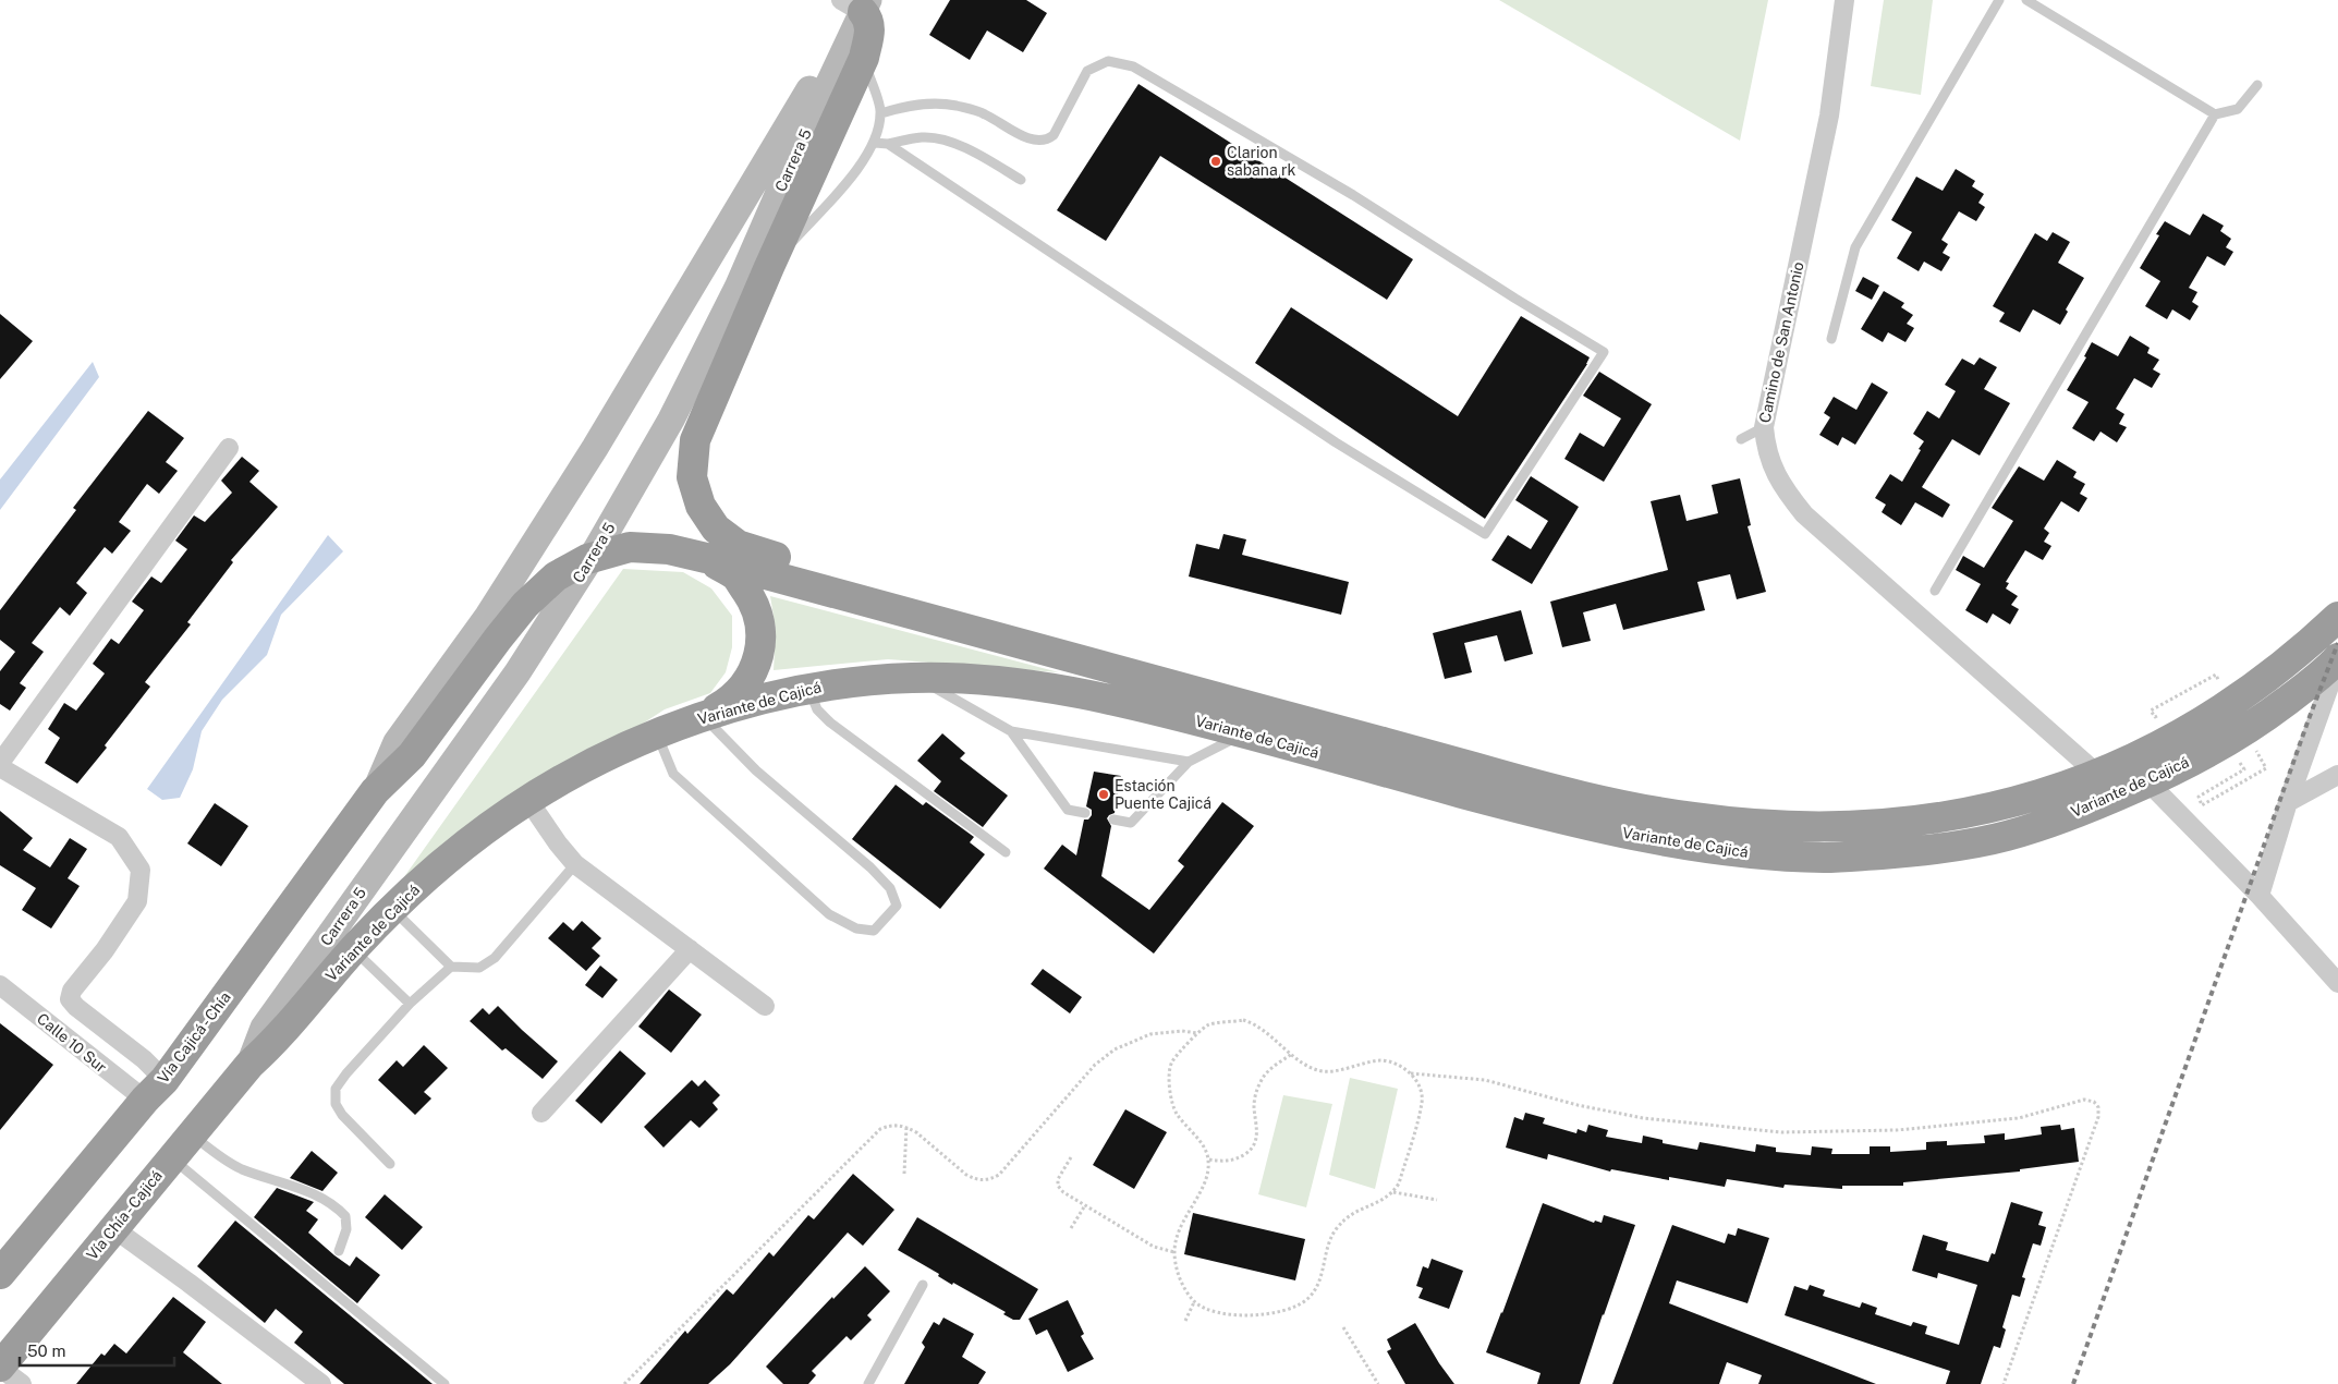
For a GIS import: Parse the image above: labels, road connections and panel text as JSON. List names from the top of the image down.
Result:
{
  "streets": {
    "highway": ["Variante de Cajicá", "Vía Cajicá - Chía", "Vía Chía - Cajicá"],
    "main road": ["Carrera 5"],
    "street": ["Camino de San Antonio", "Calle 10 Sur"]
  },
  "crossings": [
    ["Carrera 5", "Variante de Cajicá"],
    ["Carrera 5", "Vía Cajicá - Chía"],
    ["Carrera 5", "Vía Chía - Cajicá"],
    ["Camino de San Antonio", "Variante de Cajicá"],
    ["Variante de Cajicá", "Vía Cajicá - Chía"],
    ["Variante de Cajicá", "Vía Chía - Cajicá"],
    ["Vía Cajicá - Chía", "Calle 10 Sur"]
  ],
  "places": ["Clarion sabana rk", "Estación Puente Cajicá"],
  "scale_bar": "50 m"
}
